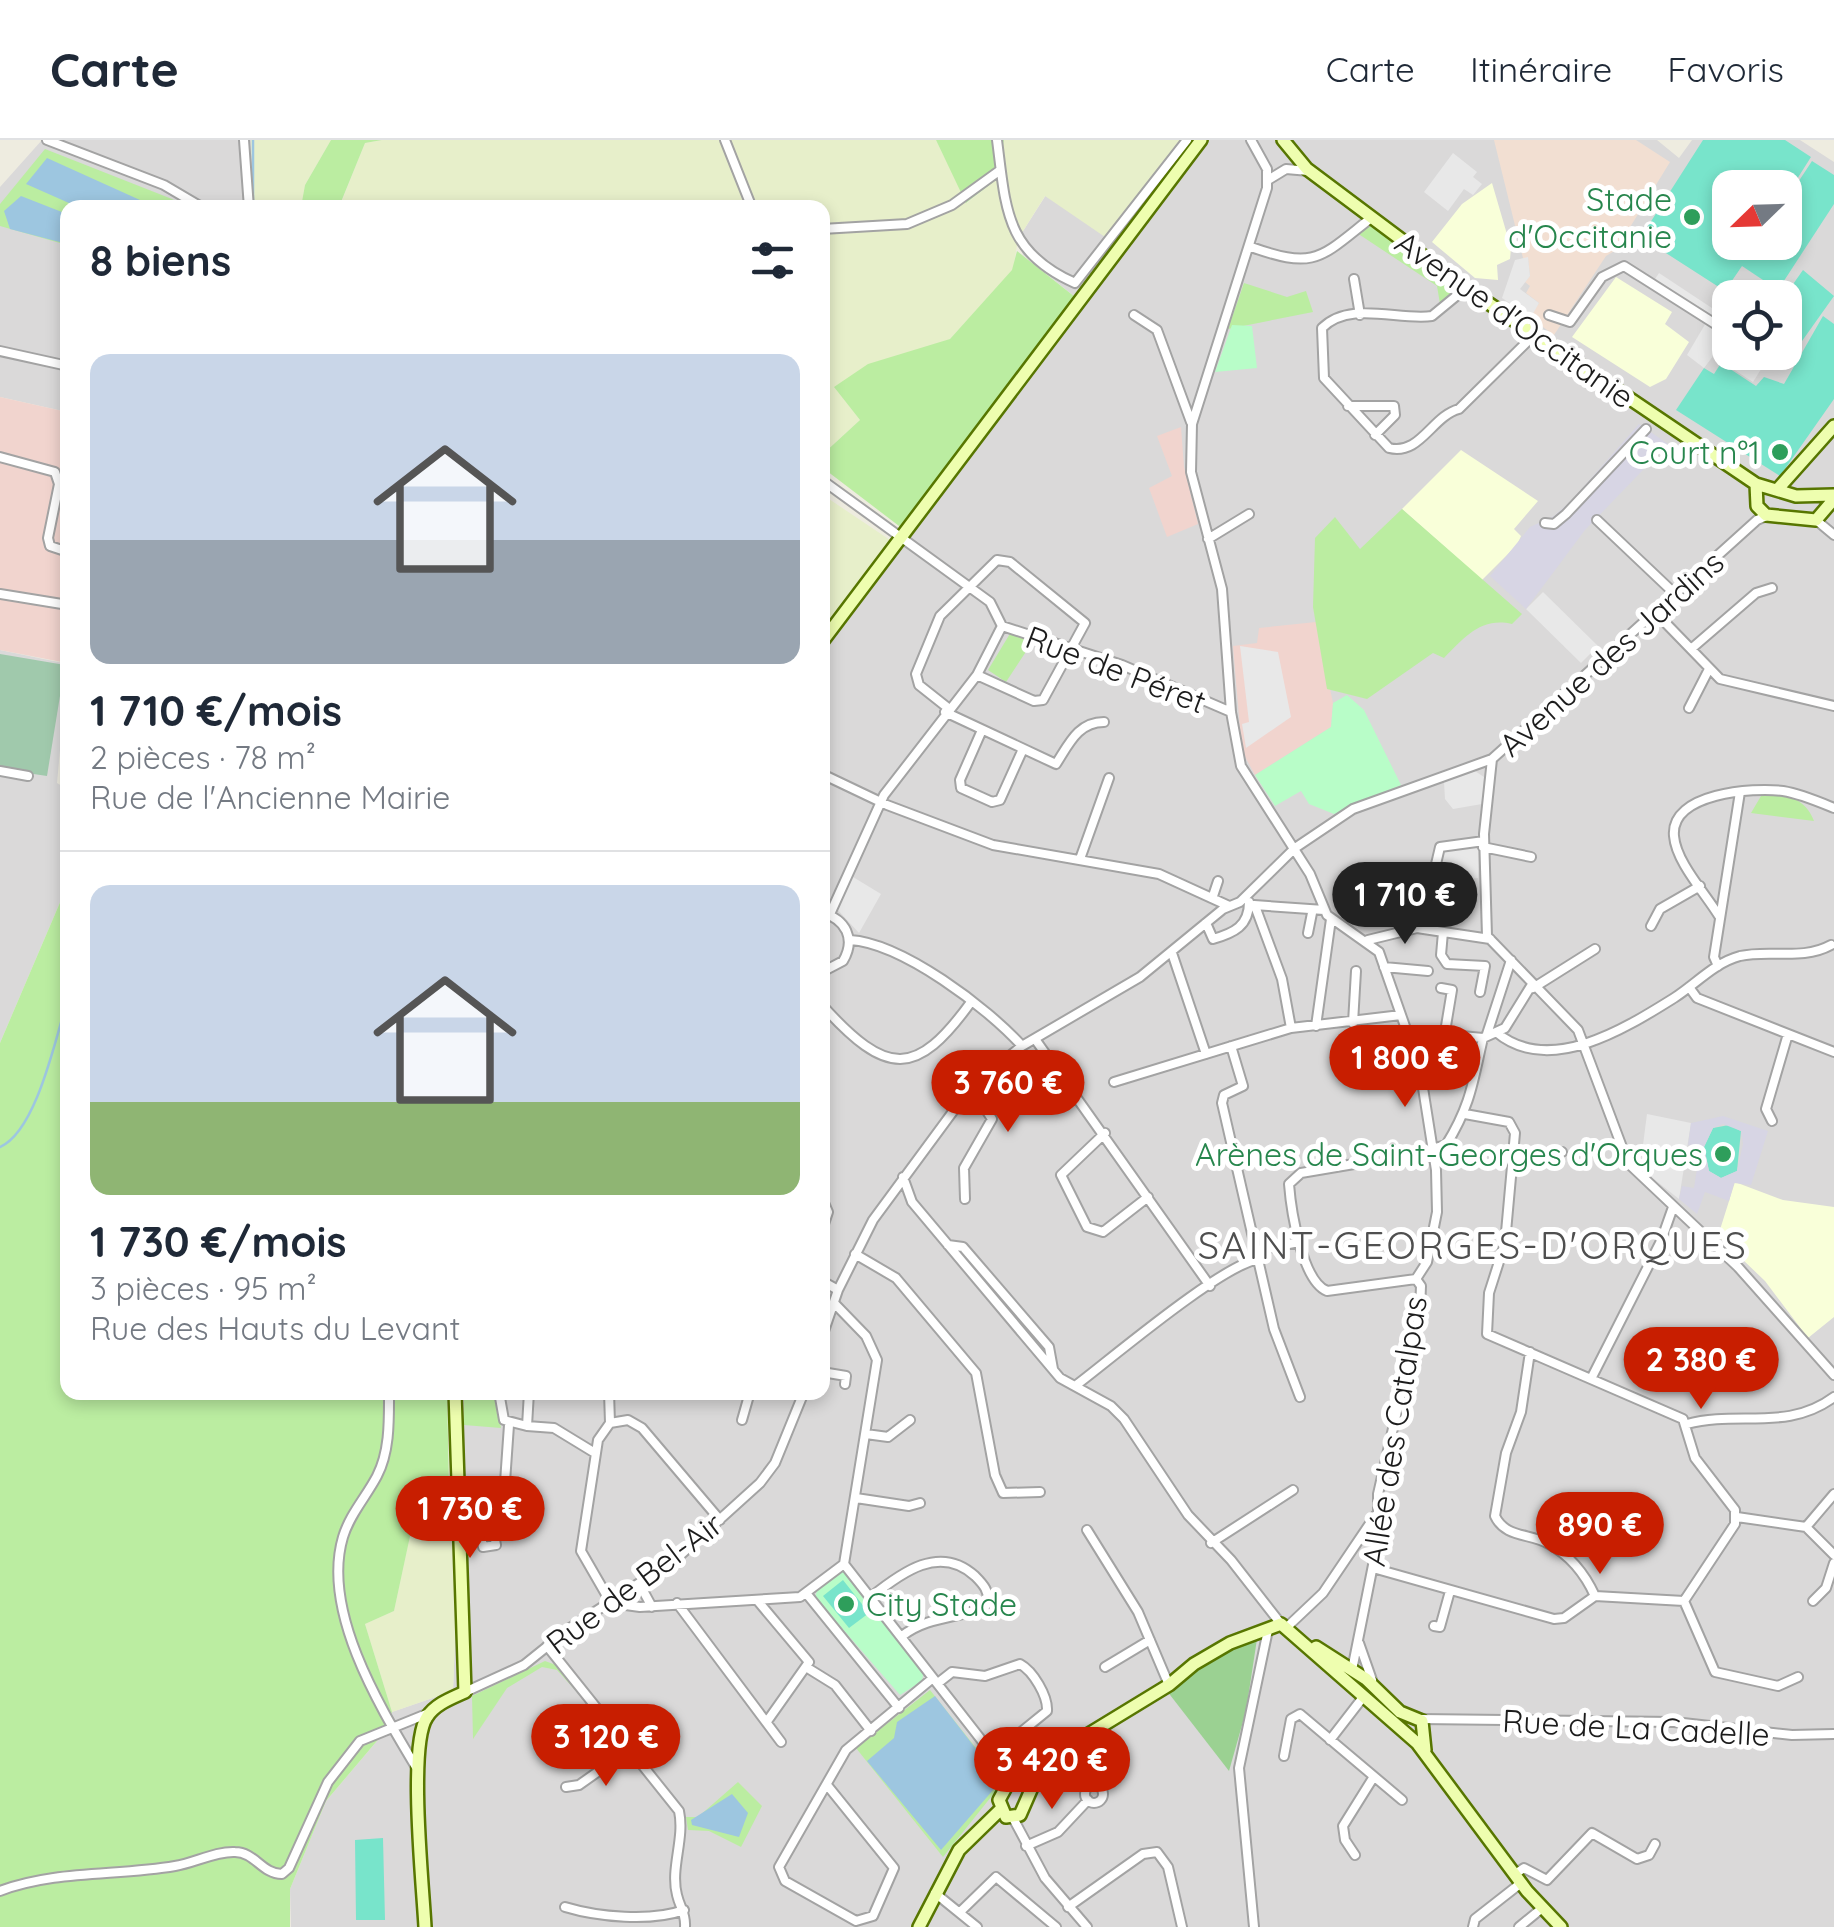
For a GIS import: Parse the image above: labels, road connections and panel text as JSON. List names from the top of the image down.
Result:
{
  "streets": {
    "street": [
      "Avenue d'Occitanie",
      "Avenue des Jardins",
      "Rue de Péret",
      "Allée des Catalpas",
      "Rue de Bel-Air",
      "Rue de La Cadelle"
    ]
  },
  "districts": ["SAINT-GEORGES-D'ORQUES"],
  "places": [
    "Stade d'Occitanie",
    "Court n°1",
    "Arènes de Saint-Georges d'Orques",
    "City Stade"
  ],
  "north": "bottom left",
  "page": {
    "header": "Carte",
    "nav": ["Carte", "Itinéraire", "Favoris"],
    "heading": "8 biens",
    "list": [
      {
        "name": "1 710 €/mois",
        "note": "2 pièces · 78 m² · Rue de l'Ancienne Mairie"
      },
      {
        "name": "1 730 €/mois",
        "note": "3 pièces · 95 m² · Rue des Hauts du Levant"
      }
    ],
    "price": [
      "1 710 €",
      "1 800 €",
      "3 760 €",
      "2 380 €",
      "1 730 €",
      "890 €",
      "3 120 €",
      "3 420 €"
    ]
  }
}
